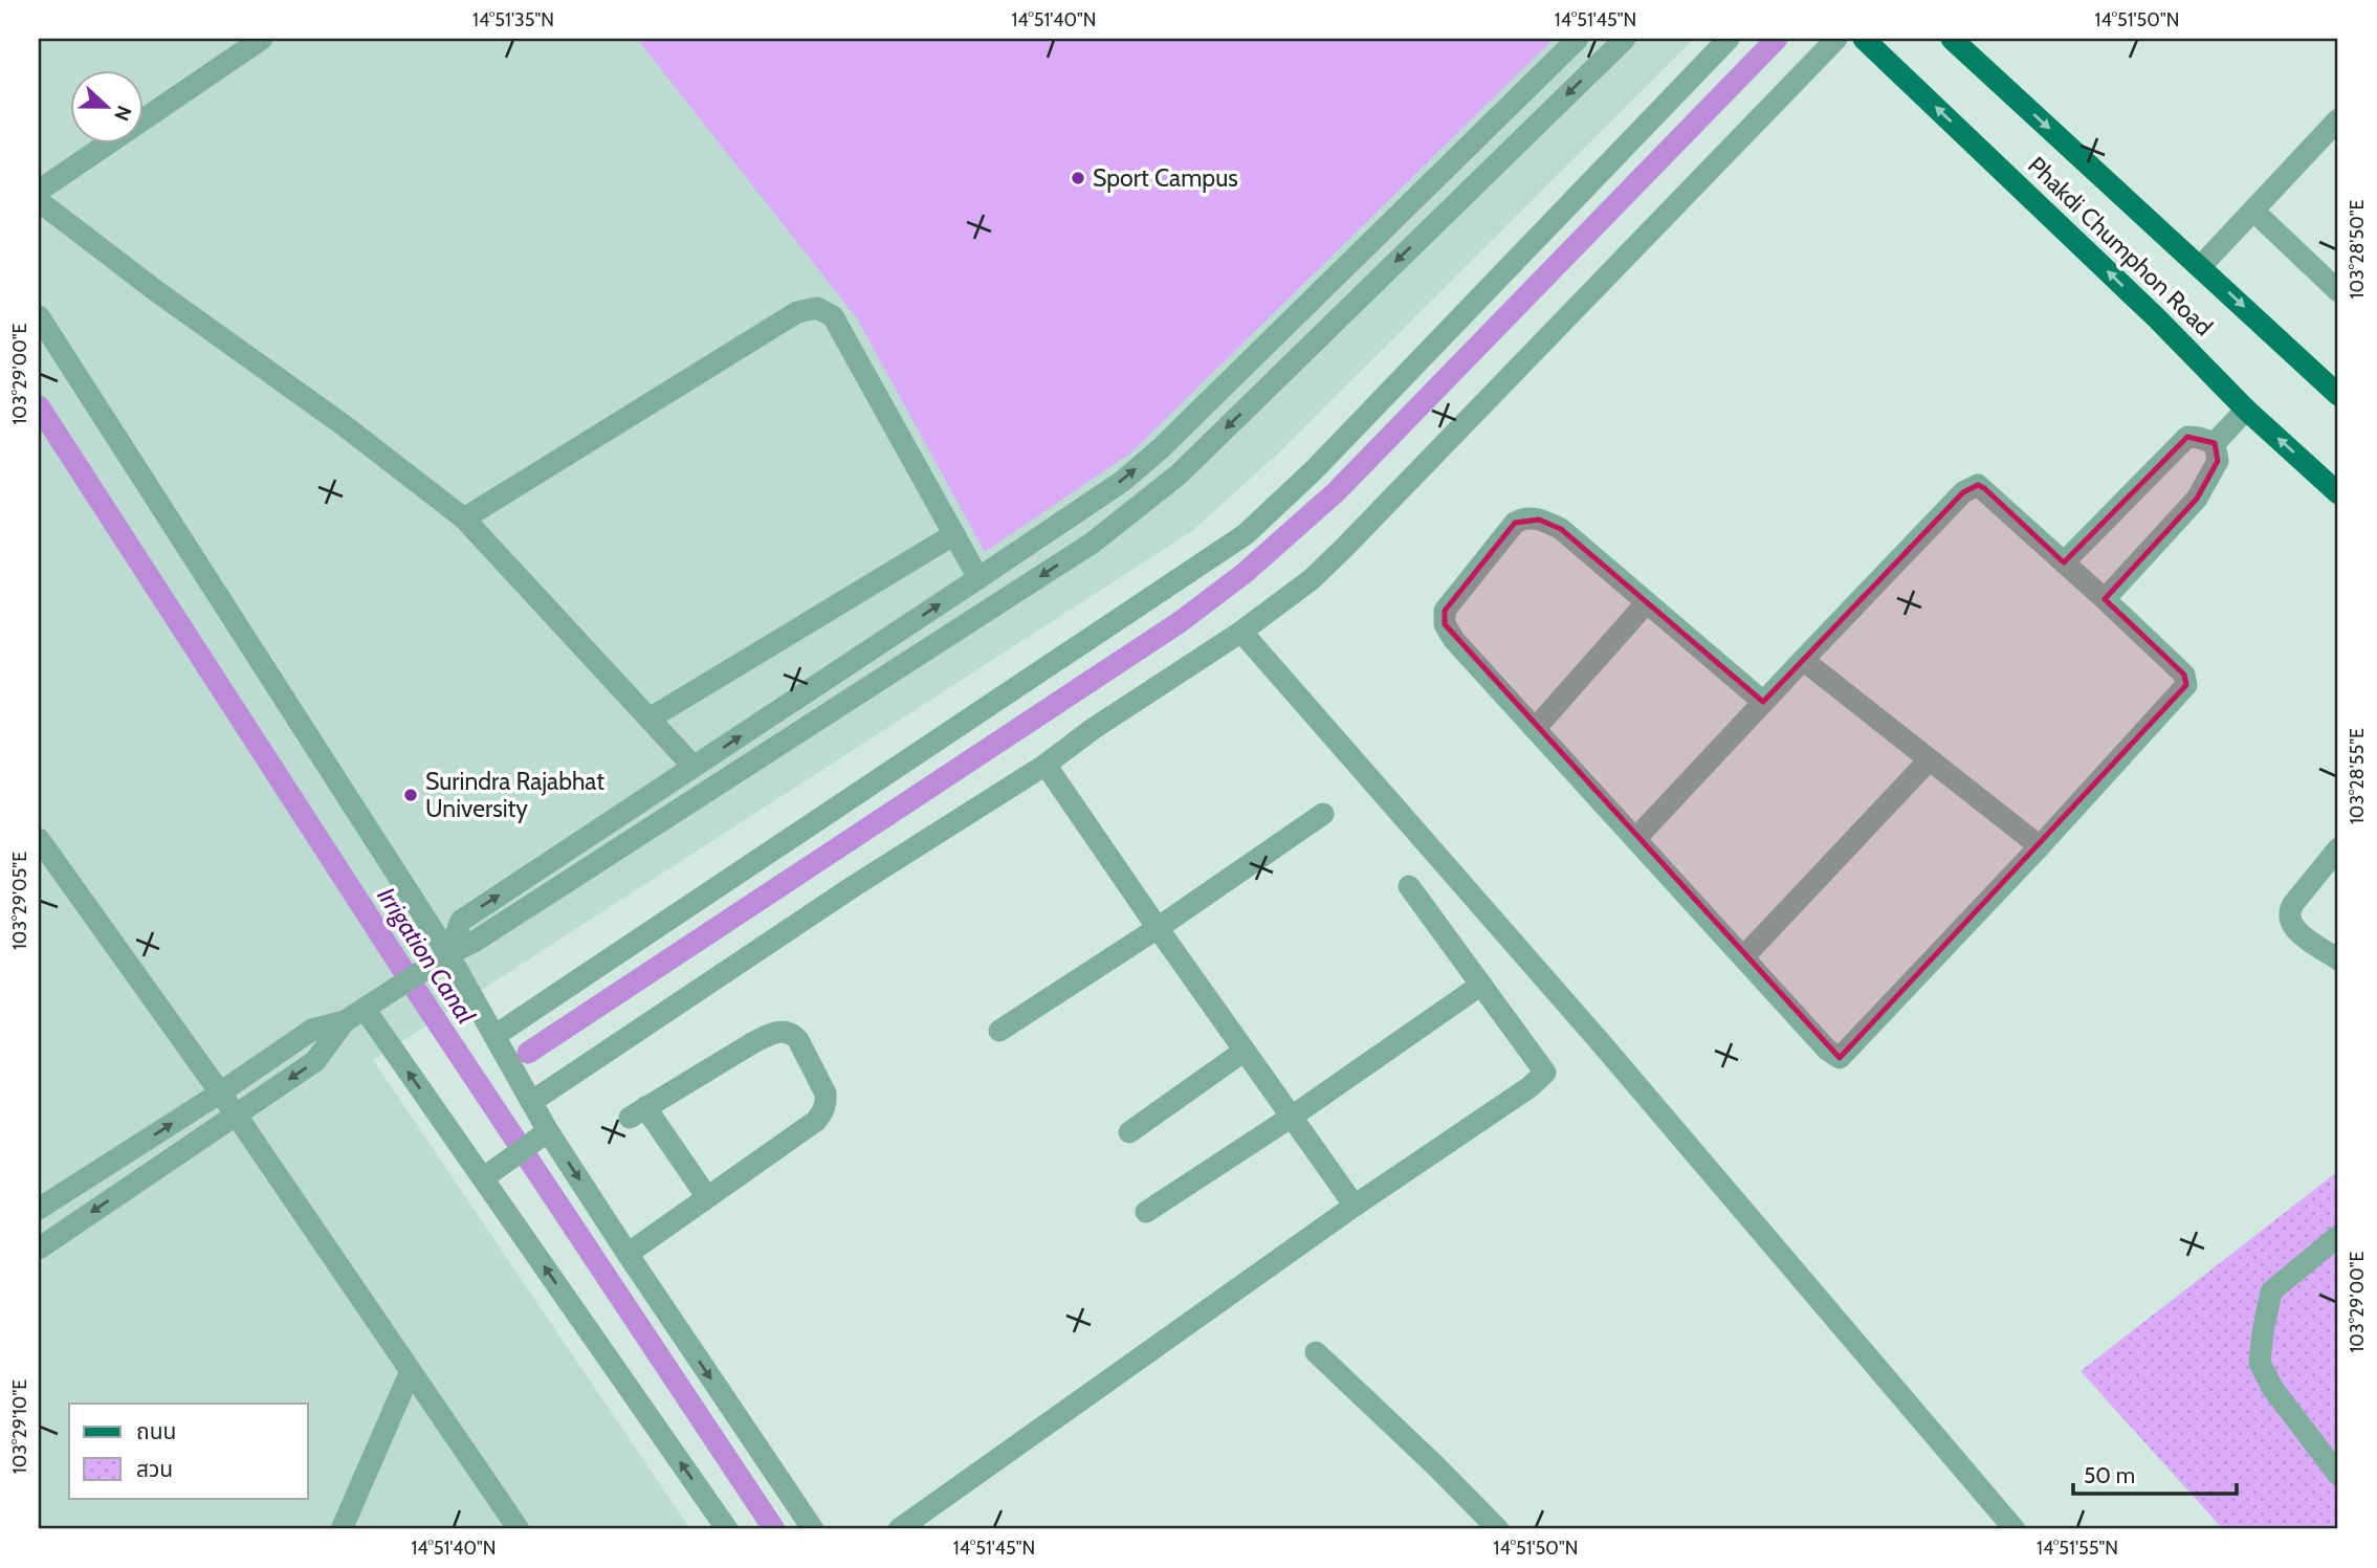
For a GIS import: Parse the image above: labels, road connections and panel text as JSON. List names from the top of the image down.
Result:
{
  "streets": {
    "main road": ["Phakdi Chumphon Road"]
  },
  "water": ["Irrigation Canal"],
  "places": ["Sport Campus", "Surindra Rajabhat University"],
  "legend": ["ถนน", "สวน"],
  "scale_bar": "50 m",
  "north": "right",
  "coordinates": [
    "14°51'35\"N",
    "14°51'40\"N",
    "14°51'45\"N",
    "14°51'50\"N",
    "103°28'50\"E",
    "103°29'00\"E",
    "103°28'55\"E",
    "103°29'05\"E",
    "103°29'10\"E",
    "14°51'55\"N"
  ]
}
